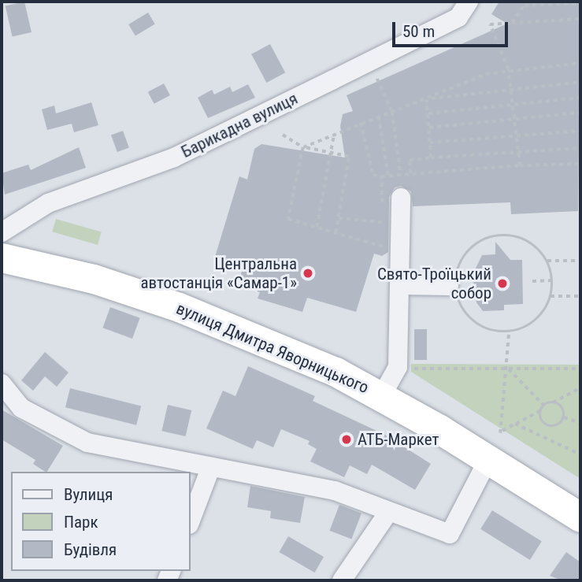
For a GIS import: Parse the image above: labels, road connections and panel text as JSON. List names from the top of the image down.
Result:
{
  "streets": {
    "highway": ["вулиця Дмитра Яворницького"],
    "street": ["Барикадна вулиця"]
  },
  "places": ["Центральна автостанція «Самар-1»", "Свято-Троїцький собор", "АТБ-Маркет"],
  "legend": ["Вулиця", "Парк", "Будівля"],
  "scale_bar": "50 m"
}
